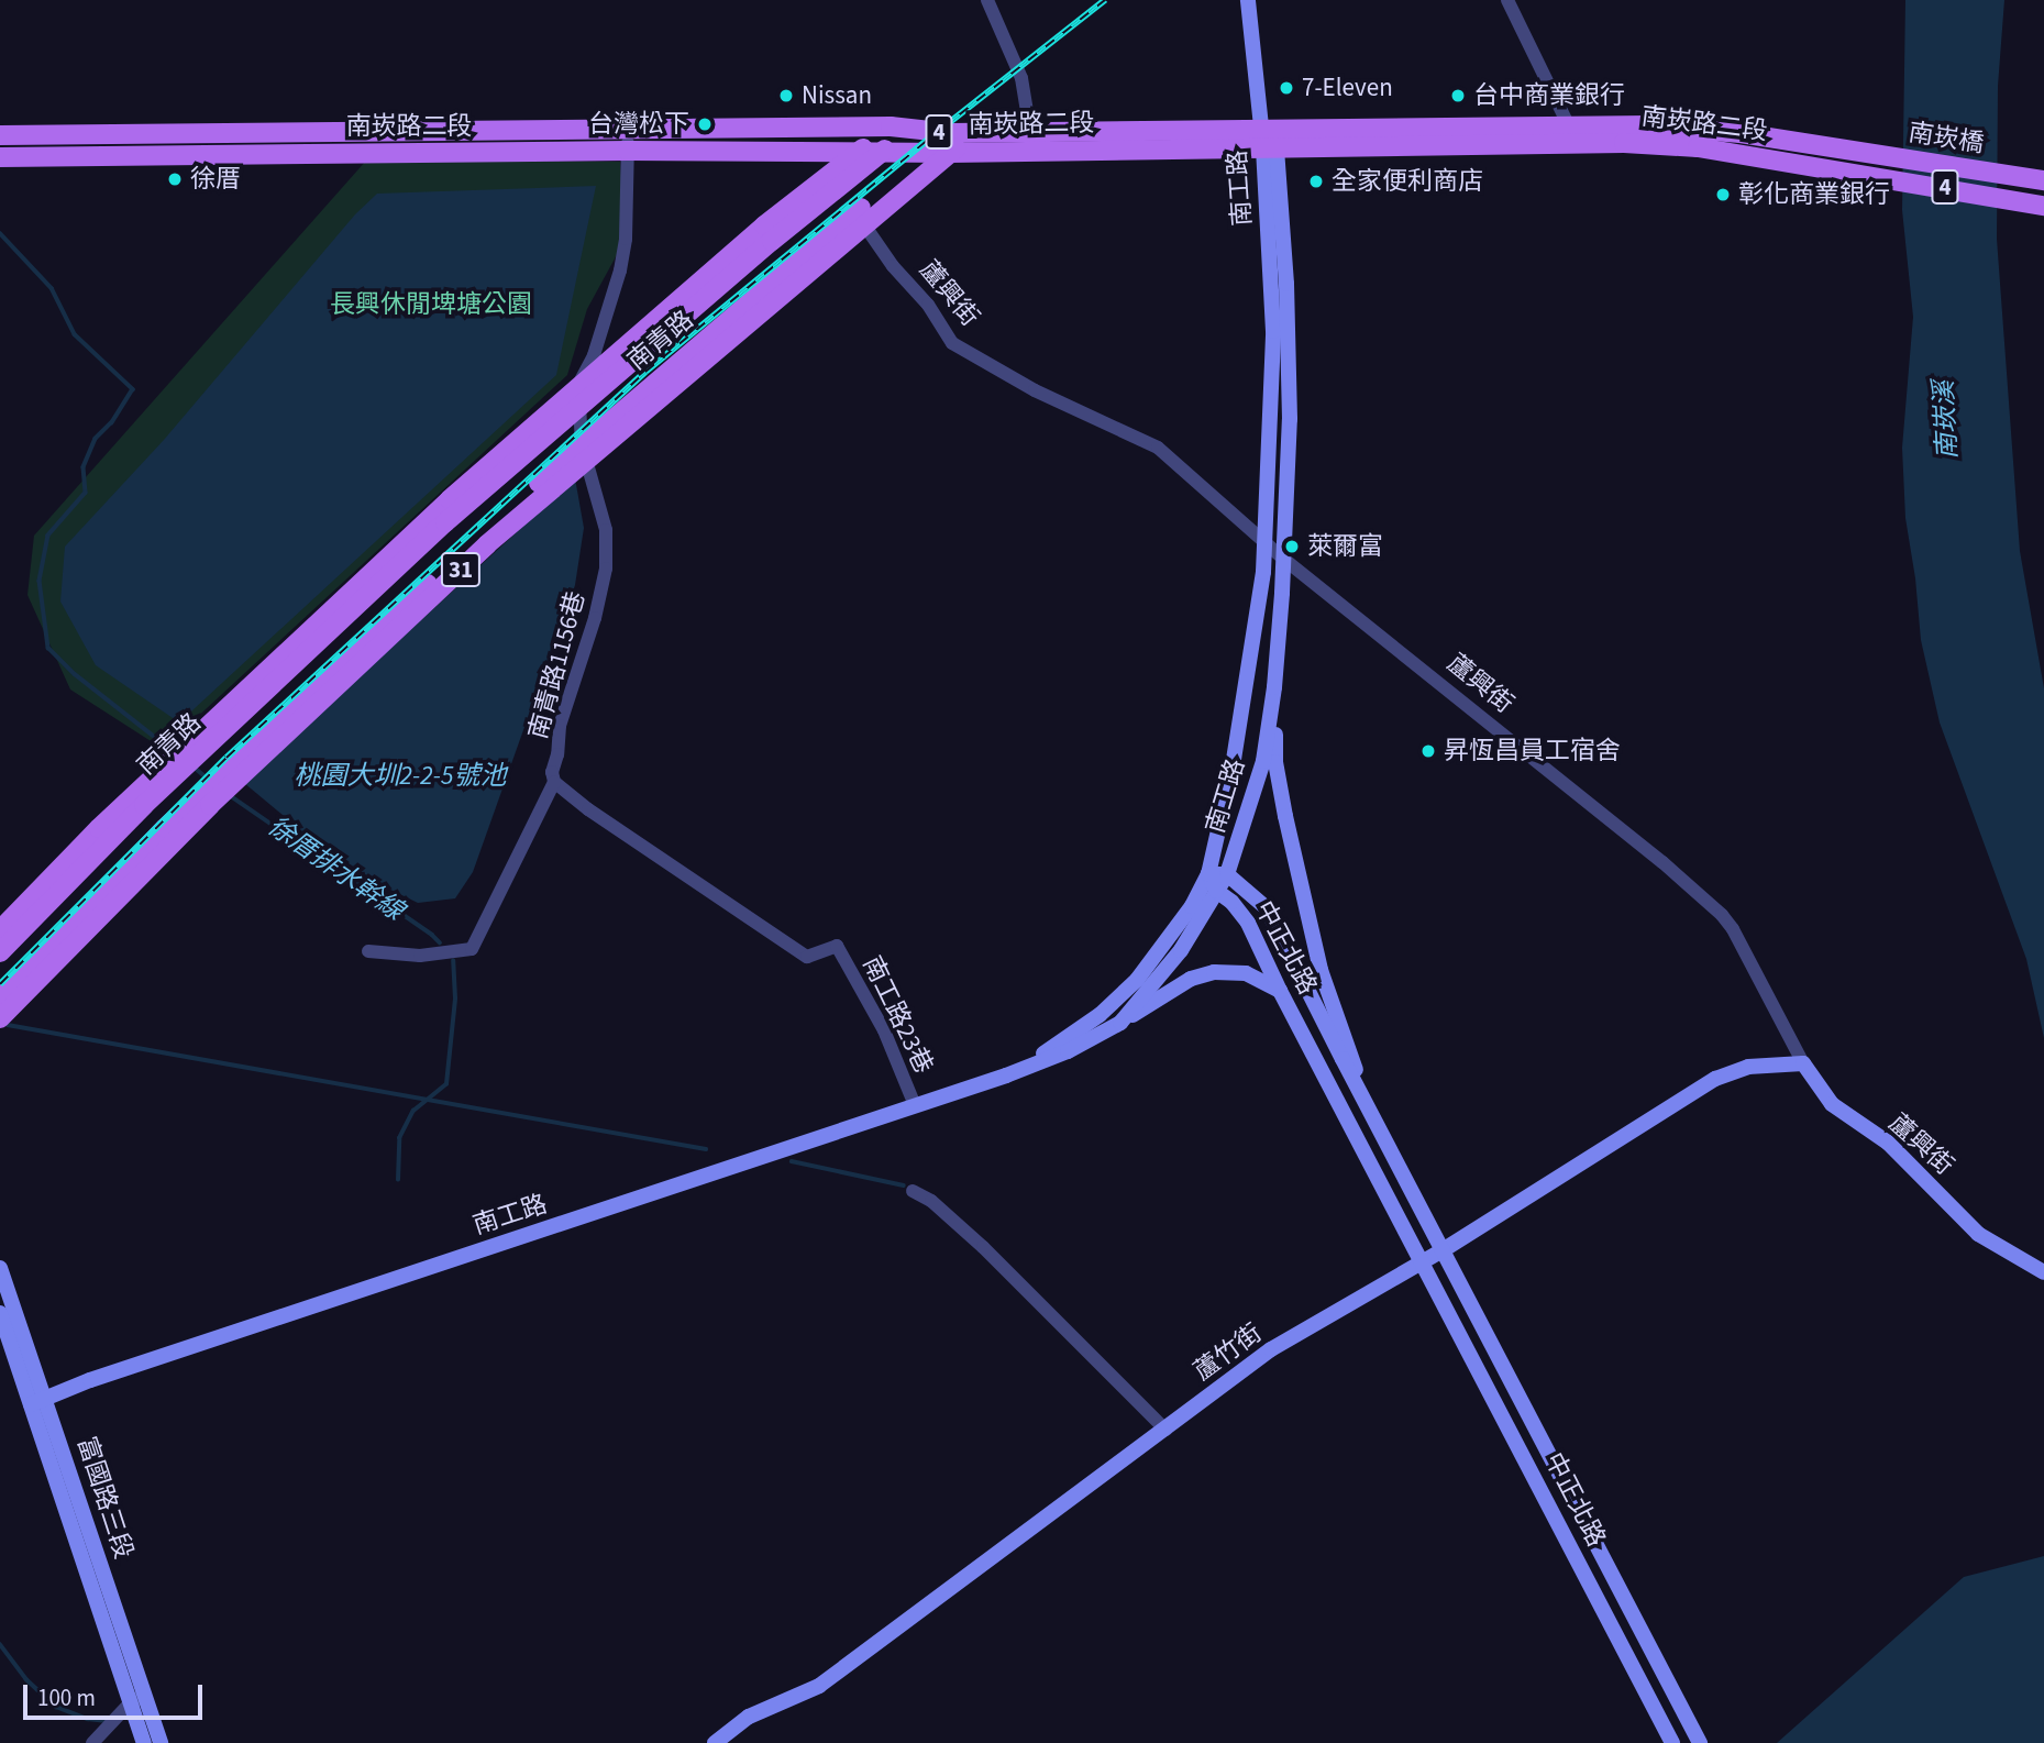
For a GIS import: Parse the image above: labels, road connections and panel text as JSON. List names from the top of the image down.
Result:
{
  "streets": {
    "main road": [
      "南崁路二段",
      "4",
      "南崁橋",
      "南青路",
      "31"
    ],
    "street": [
      "南工路",
      "蘆興街",
      "南青路1156巷",
      "中正北路",
      "南工路23巷",
      "蘆竹街",
      "富國路三段"
    ]
  },
  "crossings": [
    ["南崁路二段", "南崁橋"],
    ["南崁路二段", "南工路"],
    ["南崁路二段", "南青路"],
    ["南崁路二段", "31"],
    ["南工路", "蘆興街"],
    ["南工路", "中正北路"],
    ["南工路", "南工路23巷"],
    ["南工路", "富國路三段"],
    ["蘆興街", "31"],
    ["蘆興街", "蘆竹街"],
    ["南青路", "31"],
    ["南青路", "南青路1156巷"],
    ["31", "南青路1156巷"],
    ["南青路1156巷", "南工路23巷"],
    ["中正北路", "蘆竹街"]
  ],
  "water": ["南崁溪", "桃園大圳2-2-5號池", "徐厝排水幹線"],
  "parks": ["長興休閒埤塘公園"],
  "places": [
    "7-Eleven",
    "Nissan",
    "台中商業銀行",
    "台灣松下",
    "徐厝",
    "全家便利商店",
    "彰化商業銀行",
    "萊爾富",
    "昇恆昌員工宿舍"
  ],
  "scale_bar": "100 m"
}
